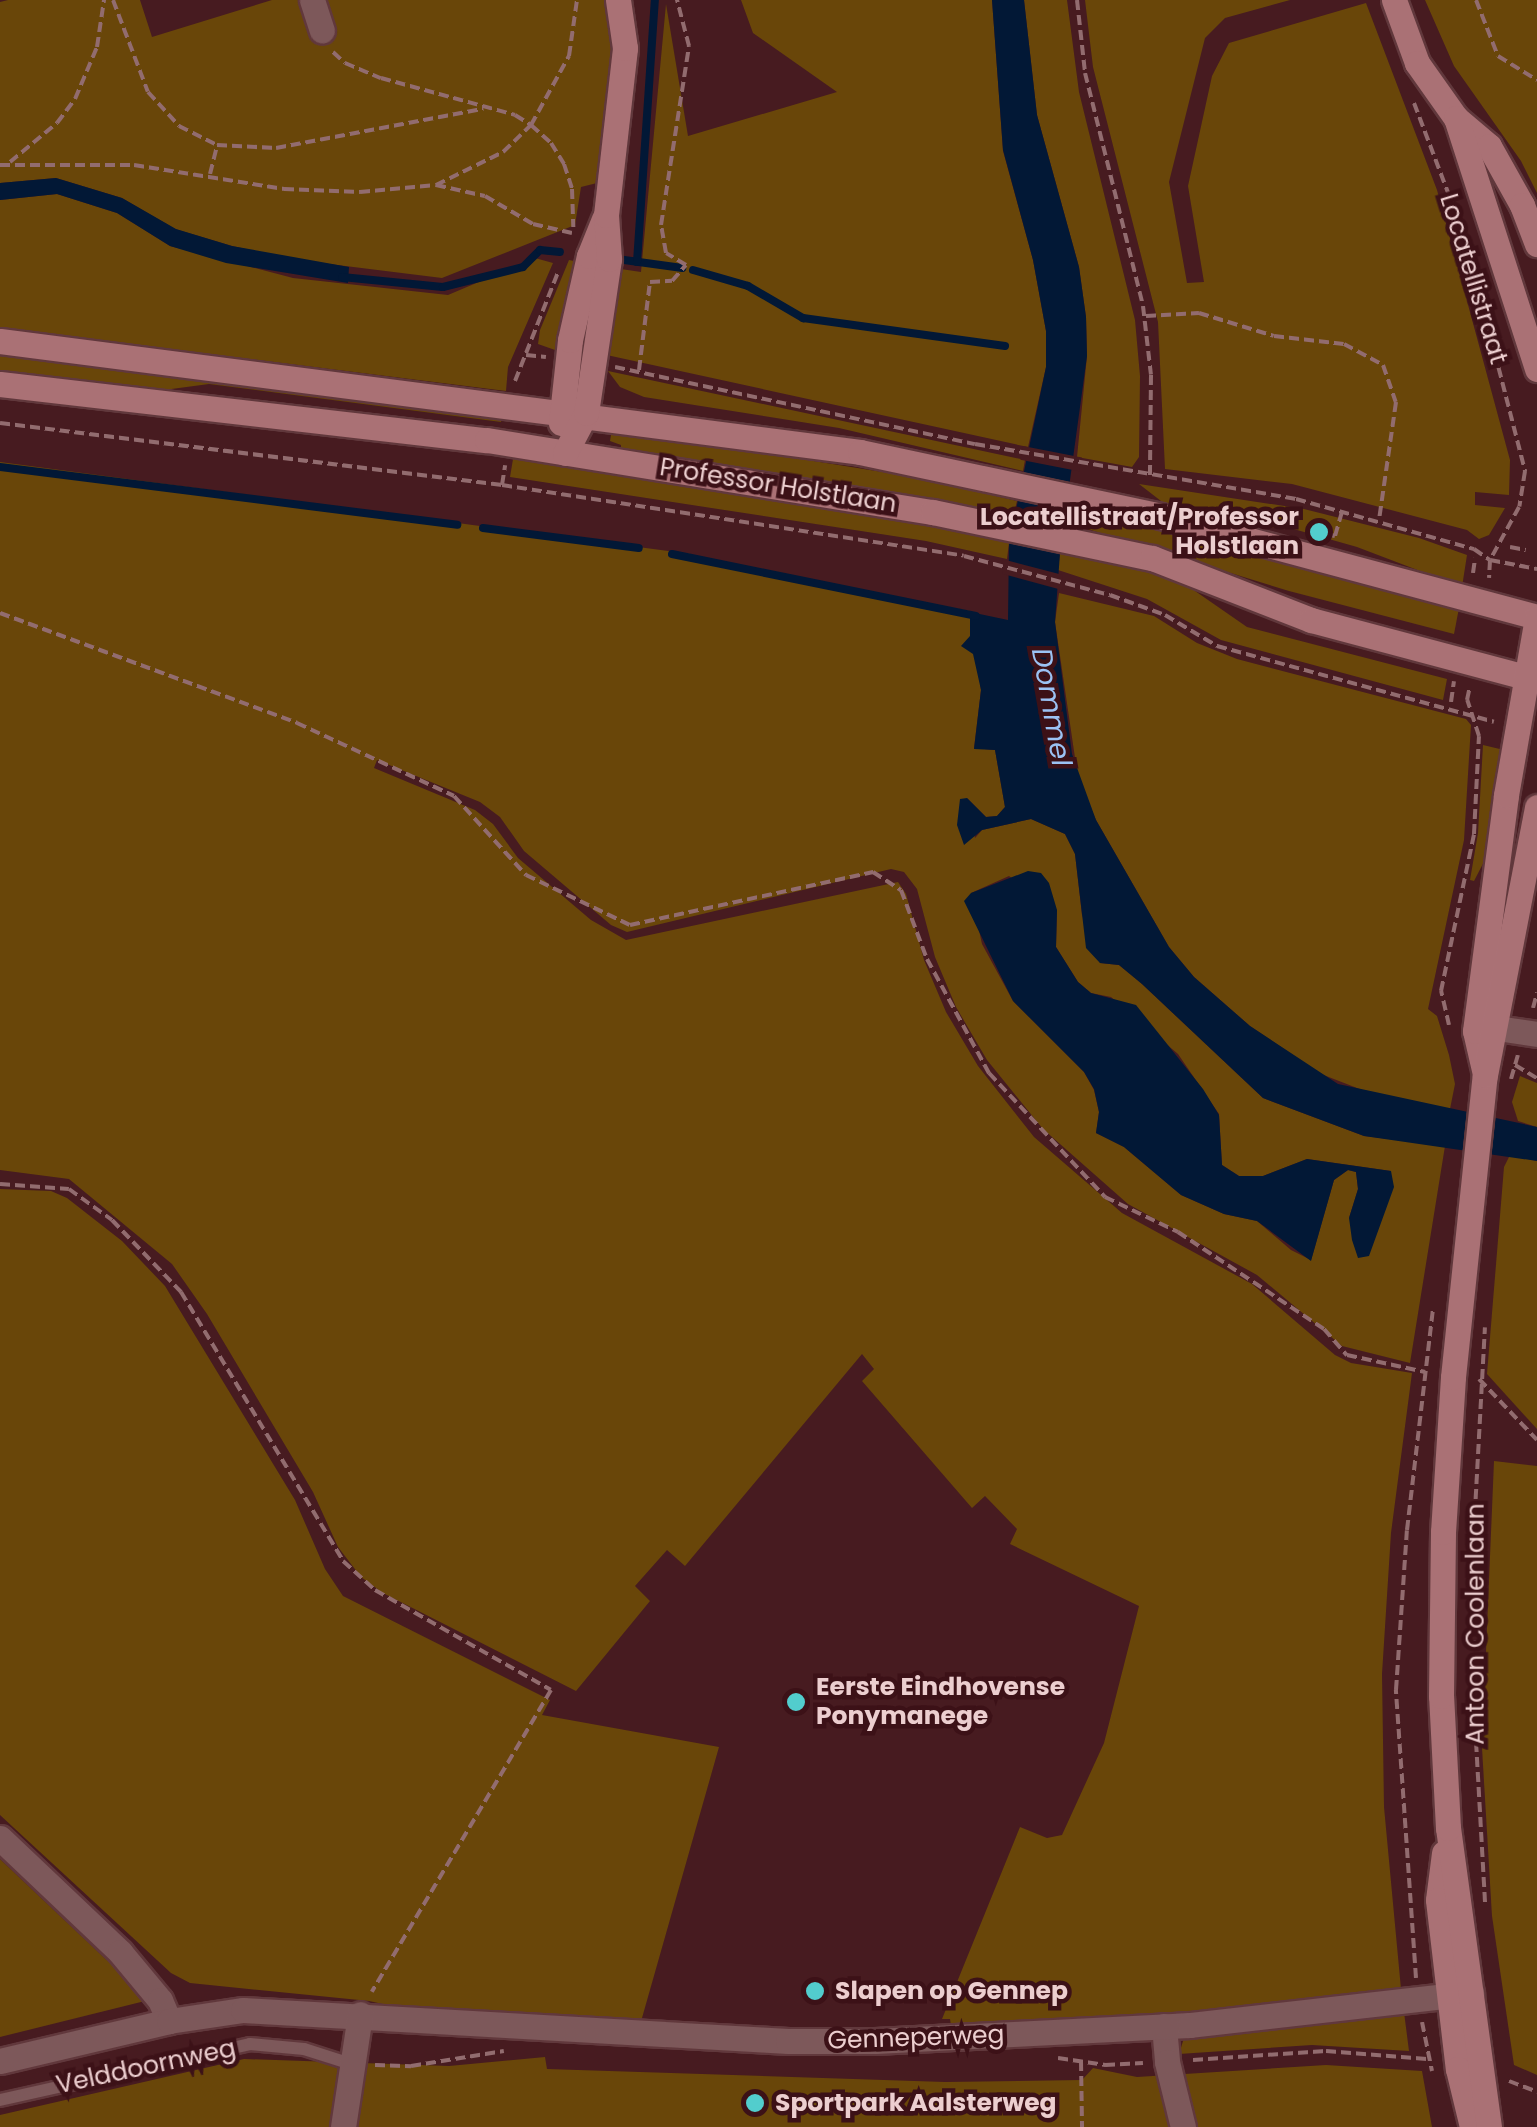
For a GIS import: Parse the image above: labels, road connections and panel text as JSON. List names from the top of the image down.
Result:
{
  "streets": {
    "main road": ["Locatellistraat", "Professor Holstlaan", "Antoon Coolenlaan"],
    "street": ["Genneperweg", "Velddoornweg"]
  },
  "crossings": [
    ["Professor Holstlaan", "Antoon Coolenlaan"],
    ["Antoon Coolenlaan", "Genneperweg"],
    ["Genneperweg", "Velddoornweg"]
  ],
  "water": ["Dommel"],
  "places": [
    "Locatellistraat/Professor Holstlaan",
    "Eerste Eindhovense Ponymanege",
    "Slapen op Gennep",
    "Sportpark Aalsterweg"
  ]
}
